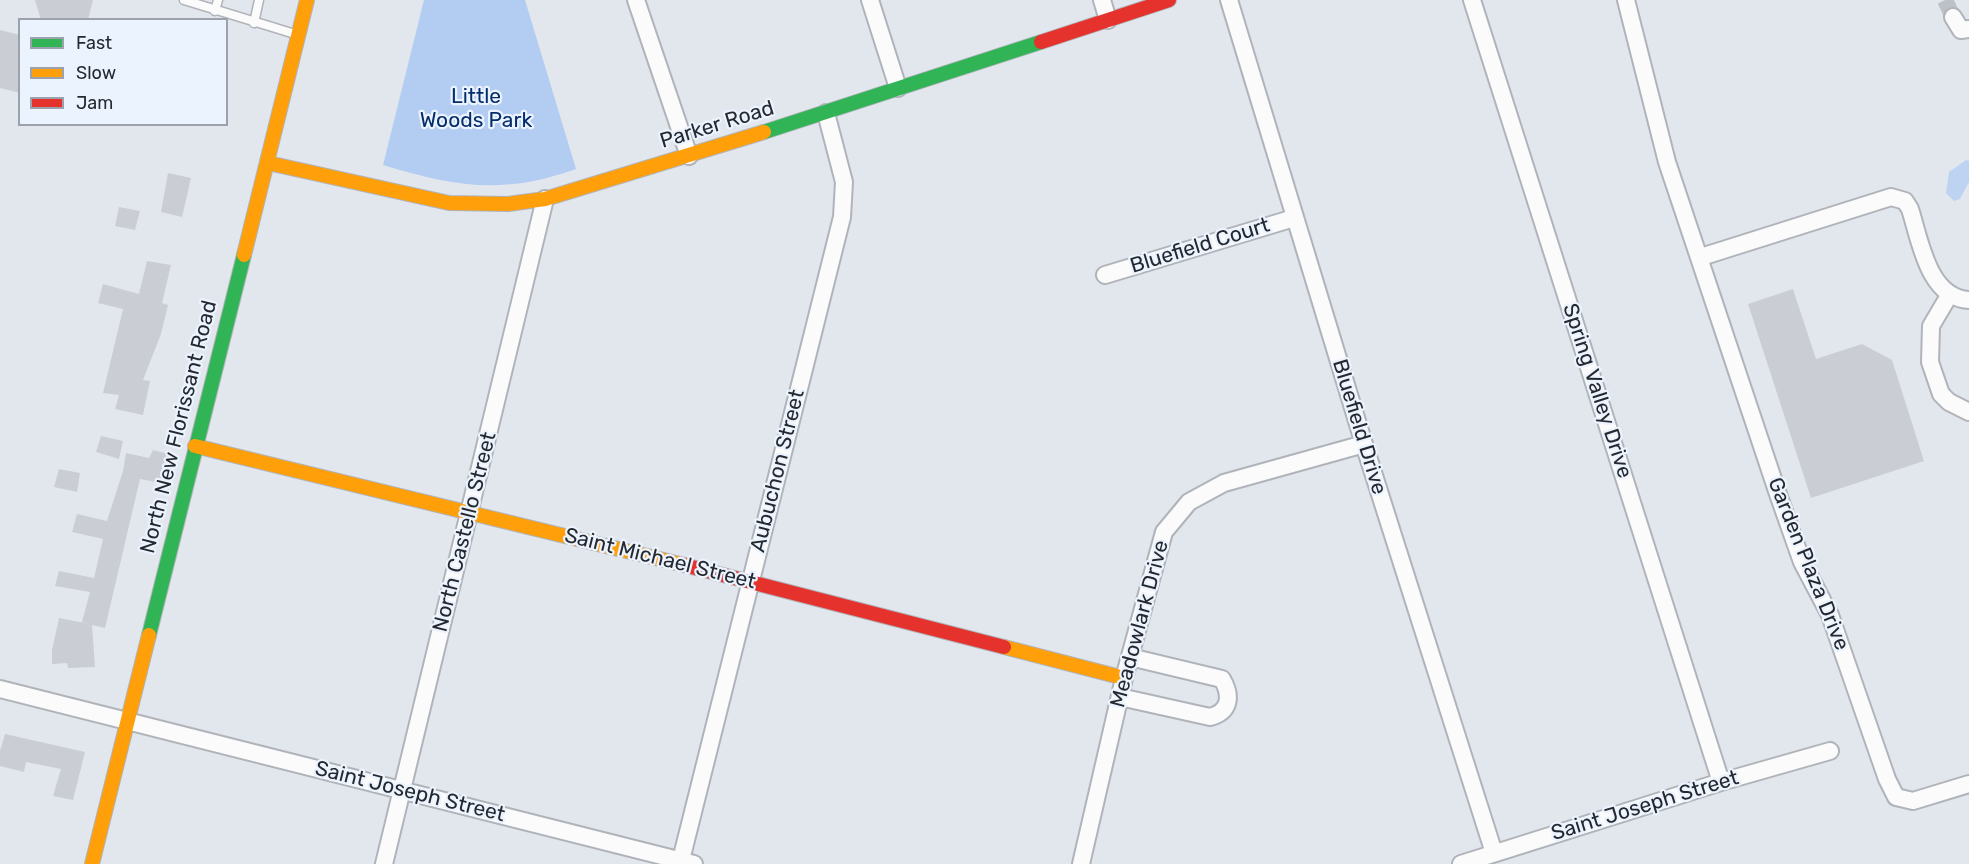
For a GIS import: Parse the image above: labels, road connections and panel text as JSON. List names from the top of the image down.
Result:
{
  "streets": {
    "main road": ["Parker Road", "North New Florissant Road", "Saint Michael Street"],
    "street": [
      "Bluefield Court",
      "Spring Valley Drive",
      "Bluefield Drive",
      "Aubuchon Street",
      "North Castello Street",
      "Garden Plaza Drive",
      "Meadowlark Drive",
      "Saint Joseph Street"
    ]
  },
  "crossings": [
    ["Parker Road", "North New Florissant Road"],
    ["Parker Road", "Aubuchon Street"],
    ["Parker Road", "North Castello Street"],
    ["Bluefield Court", "Bluefield Drive"],
    ["Spring Valley Drive", "Saint Joseph Street"],
    ["North New Florissant Road", "Saint Michael Street"],
    ["North New Florissant Road", "Saint Joseph Street"],
    ["Bluefield Drive", "Meadowlark Drive"],
    ["Bluefield Drive", "Saint Joseph Street"],
    ["Aubuchon Street", "Saint Michael Street"],
    ["Aubuchon Street", "Saint Joseph Street"],
    ["North Castello Street", "Saint Michael Street"],
    ["North Castello Street", "Saint Joseph Street"],
    ["Saint Michael Street", "Meadowlark Drive"]
  ],
  "parks": ["Little Woods Park"],
  "legend": ["Fast", "Slow", "Jam"]
}
